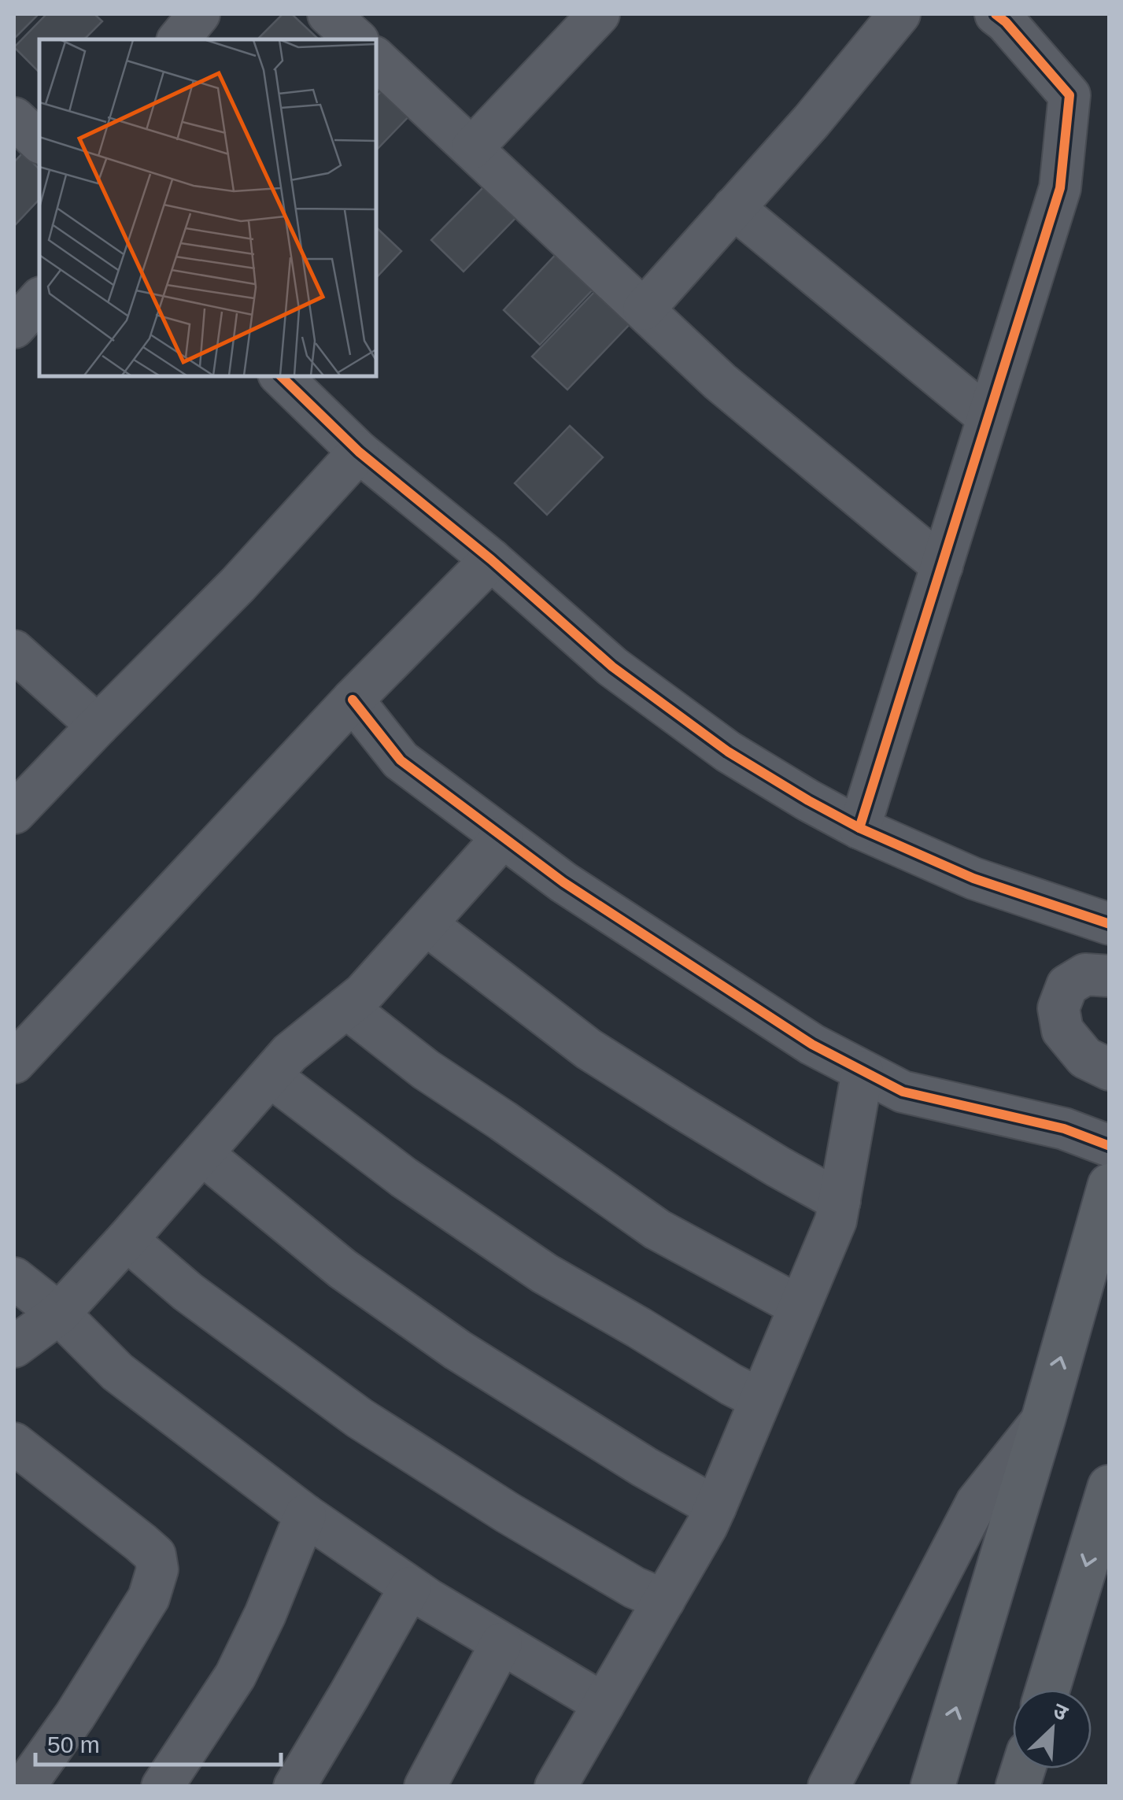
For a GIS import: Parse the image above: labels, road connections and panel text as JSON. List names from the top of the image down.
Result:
{
  "scale_bar": "50 m",
  "north": "top right"
}
